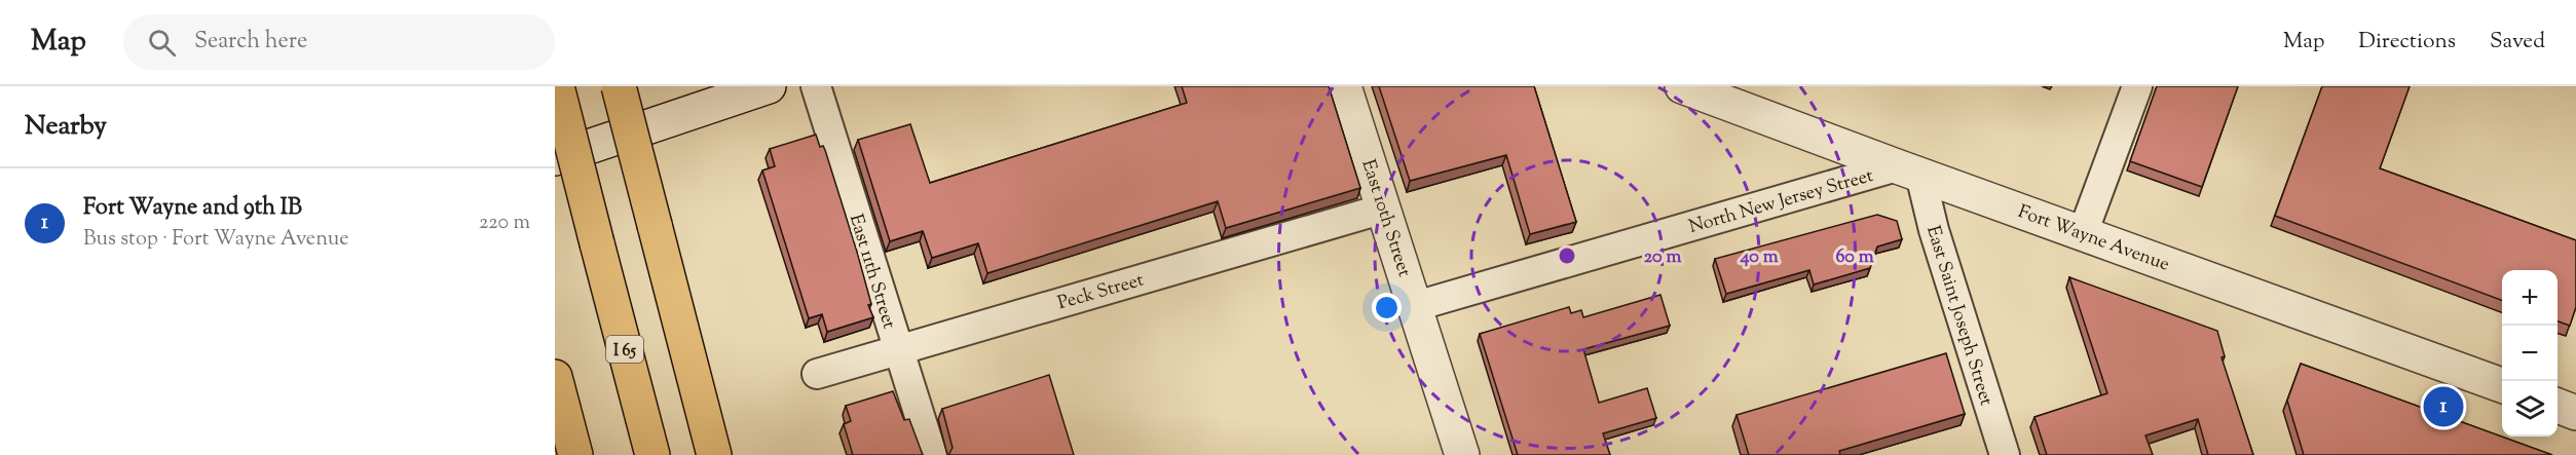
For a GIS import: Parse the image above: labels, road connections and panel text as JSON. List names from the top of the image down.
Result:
{
  "streets": {
    "highway": ["I 65"],
    "street": [
      "North New Jersey Street",
      "East 10th Street",
      "Fort Wayne Avenue",
      "East 11th Street",
      "Peck Street",
      "East Saint Joseph Street"
    ]
  },
  "crossings": [
    ["North New Jersey Street", "East 10th Street"],
    ["North New Jersey Street", "Fort Wayne Avenue"],
    ["North New Jersey Street", "East Saint Joseph Street"],
    ["East 10th Street", "Peck Street"],
    ["Fort Wayne Avenue", "East Saint Joseph Street"],
    ["East 11th Street", "Peck Street"]
  ],
  "page": {
    "header": "Map",
    "search": "Search here",
    "nav": ["Map", "Directions", "Saved"],
    "heading": "Nearby",
    "list": [
      {
        "mark": "1",
        "name": "Fort Wayne and 9th IB",
        "note": "Bus stop · Fort Wayne Avenue",
        "value": "220 m"
      }
    ],
    "map_buttons": ["+", "−"],
    "pins": "1"
  },
  "rings": ["20 m", "40 m", "60 m"]
}
